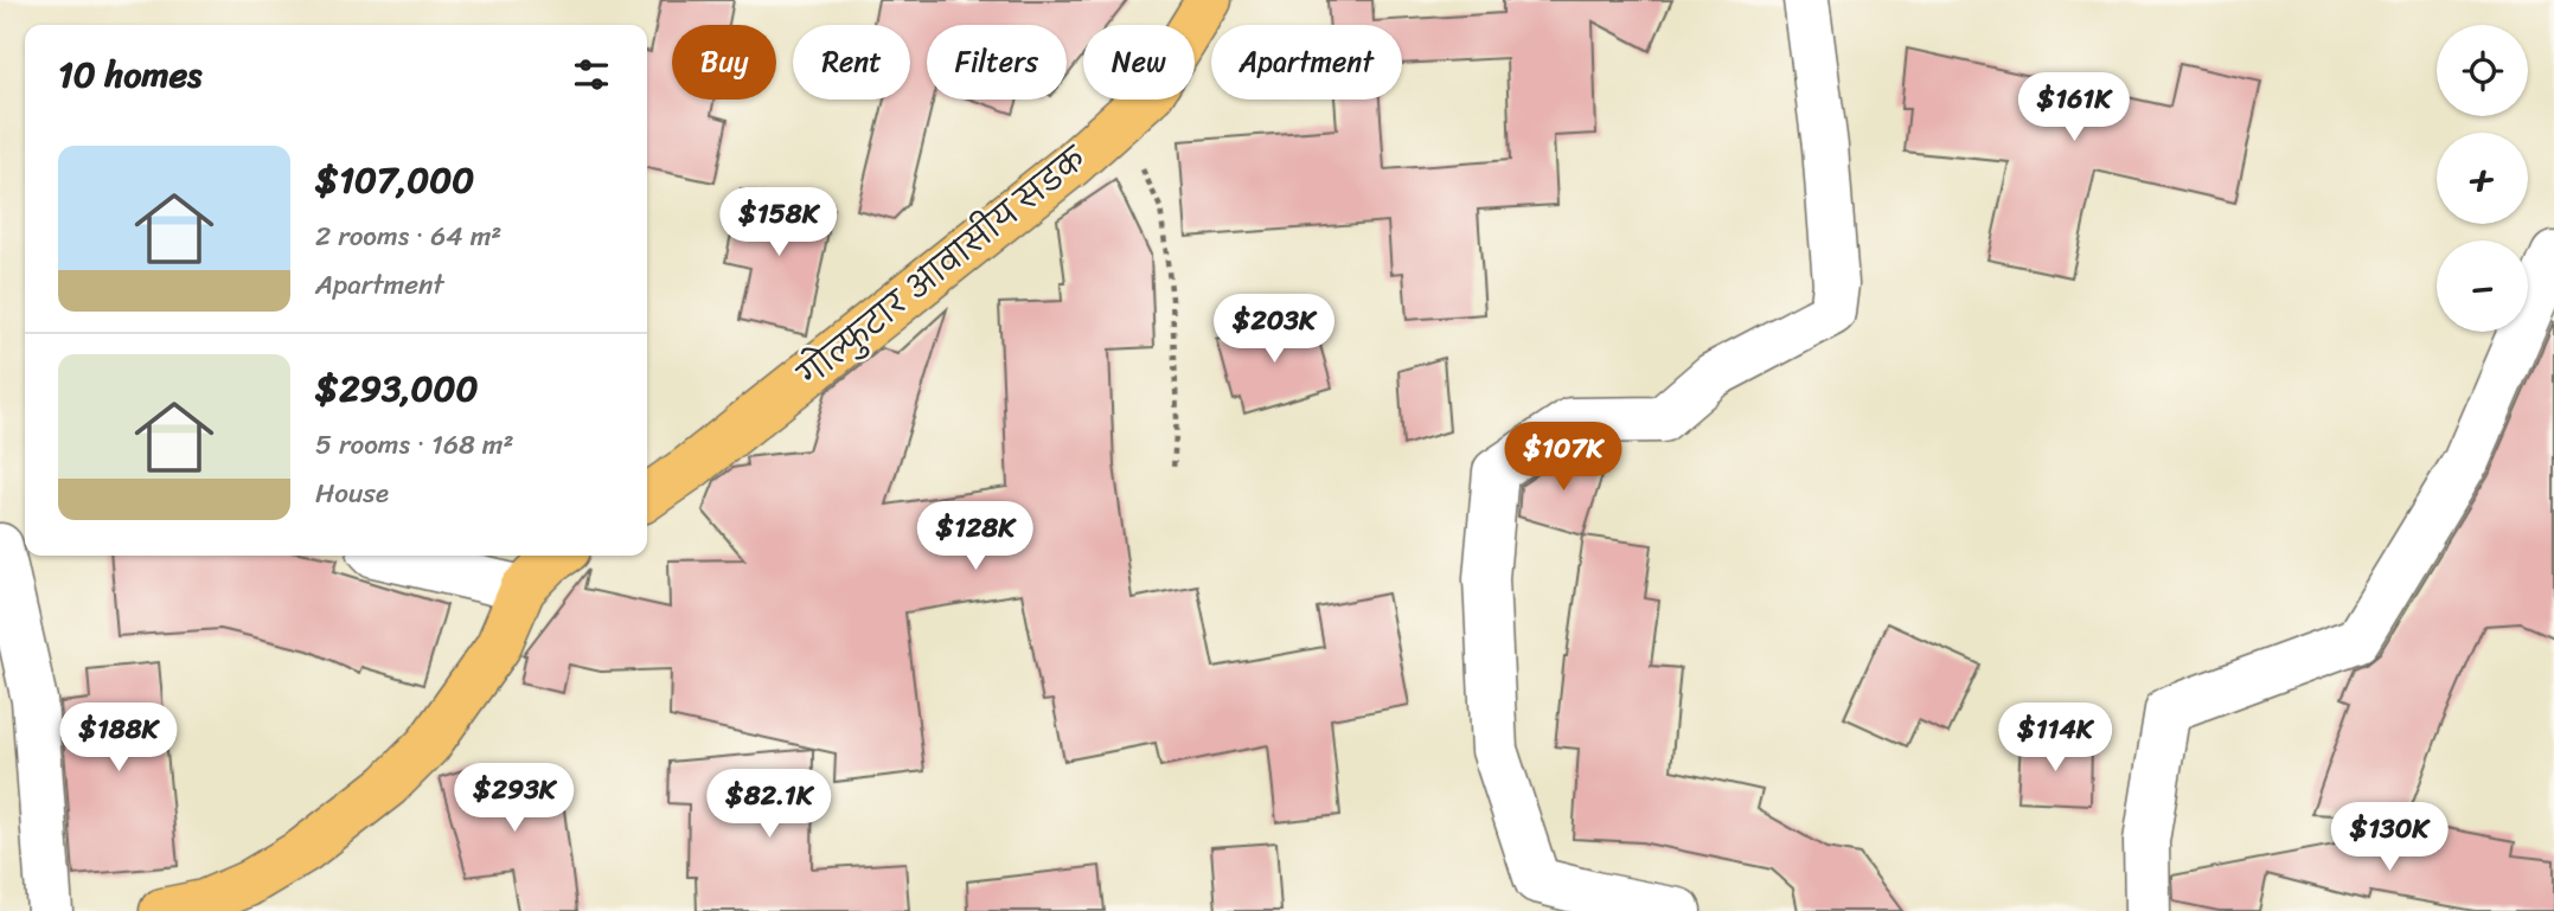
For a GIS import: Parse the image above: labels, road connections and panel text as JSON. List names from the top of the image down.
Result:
{
  "streets": {
    "main road": ["गोल्फुटार आवासीय सडक"]
  },
  "page": {
    "map_buttons": ["+", "−"],
    "chip": [
      "Buy",
      "Rent",
      "Filters",
      "New",
      "Apartment"
    ],
    "heading": "10 homes",
    "price": [
      "$161K",
      "$158K",
      "$203K",
      "$107K",
      "$128K",
      "$188K",
      "$114K",
      "$293K",
      "$82.1K",
      "$130K"
    ],
    "list": [
      {
        "name": "$107,000",
        "note": "2 rooms · 64 m² · Apartment"
      },
      {
        "name": "$293,000",
        "note": "5 rooms · 168 m² · House"
      }
    ]
  }
}
